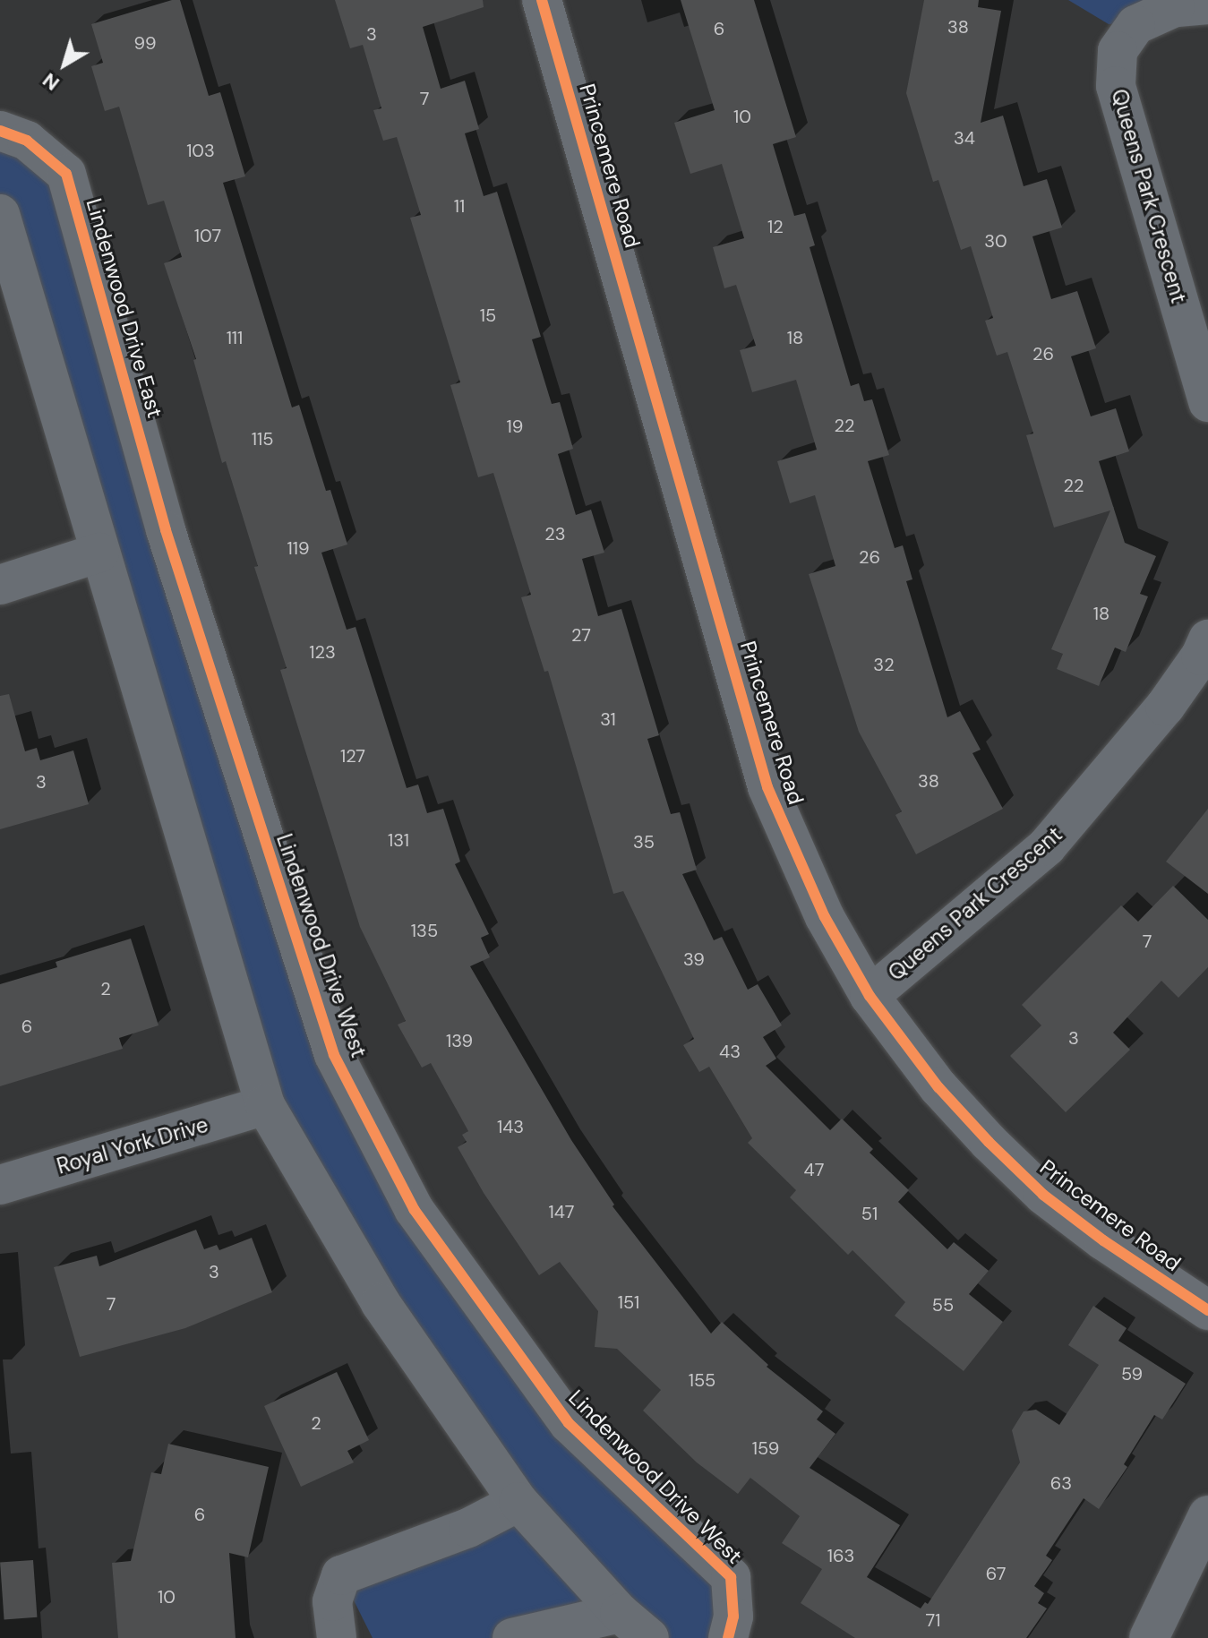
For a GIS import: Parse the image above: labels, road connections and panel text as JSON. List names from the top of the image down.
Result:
{
  "streets": {
    "street": [
      "Princemere Road",
      "Queens Park Crescent",
      "Lindenwood Drive East",
      "Lindenwood Drive West",
      "Royal York Drive"
    ]
  },
  "crossings": [
    ["Princemere Road", "Queens Park Crescent"],
    ["Lindenwood Drive East", "Lindenwood Drive West"]
  ],
  "house_numbers": [
    "38",
    "6",
    "3",
    "99",
    "7",
    "10",
    "34",
    "103",
    "11",
    "12",
    "107",
    "30",
    "15",
    "111",
    "18",
    "26",
    "22",
    "19",
    "115",
    "22",
    "23",
    "119",
    "26",
    "18",
    "27",
    "123",
    "32",
    "31",
    "127",
    "38",
    "3",
    "131",
    "35",
    "135",
    "7",
    "39",
    "2",
    "6",
    "3",
    "139",
    "43",
    "143",
    "47",
    "147",
    "51",
    "3",
    "151",
    "7",
    "55",
    "59",
    "155",
    "2",
    "159",
    "63",
    "6",
    "163",
    "67",
    "10",
    "71"
  ],
  "north": "bottom left"
}
